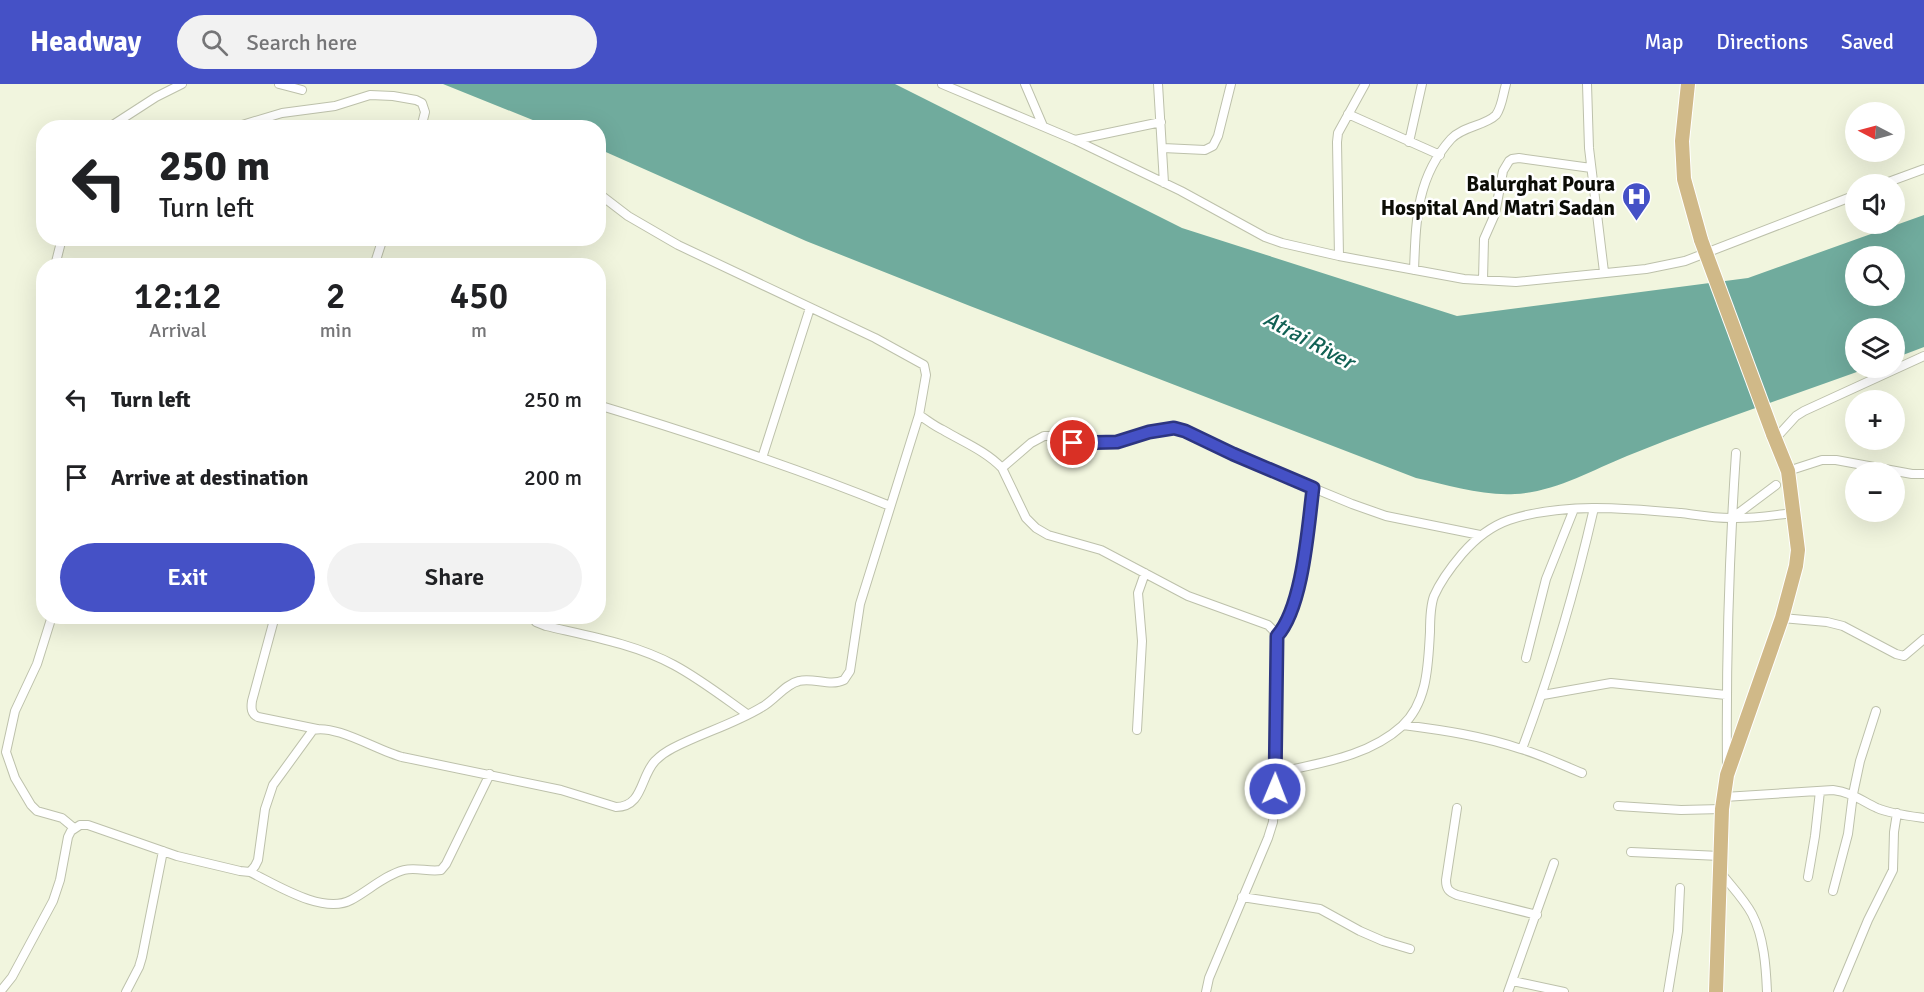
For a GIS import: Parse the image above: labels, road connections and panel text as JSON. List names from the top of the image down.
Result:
{
  "water": ["Atrai River"],
  "places": {
    "hospital": ["Balurghat Poura Hospital And Matri Sadan"]
  },
  "north": "left",
  "page": {
    "header": "Headway",
    "search": "Search here",
    "nav": ["Map", "Directions", "Saved"],
    "map_buttons": ["+", "−"],
    "turn": ["250 m", "Turn left"],
    "eta": [
      "12:12",
      "Arrival",
      "2",
      "min",
      "450",
      "m"
    ],
    "list": [
      {
        "name": "Turn left",
        "value": "250 m"
      },
      {
        "name": "Arrive at destination",
        "value": "200 m"
      }
    ],
    "buttons": ["Exit", "Share"]
  }
}
